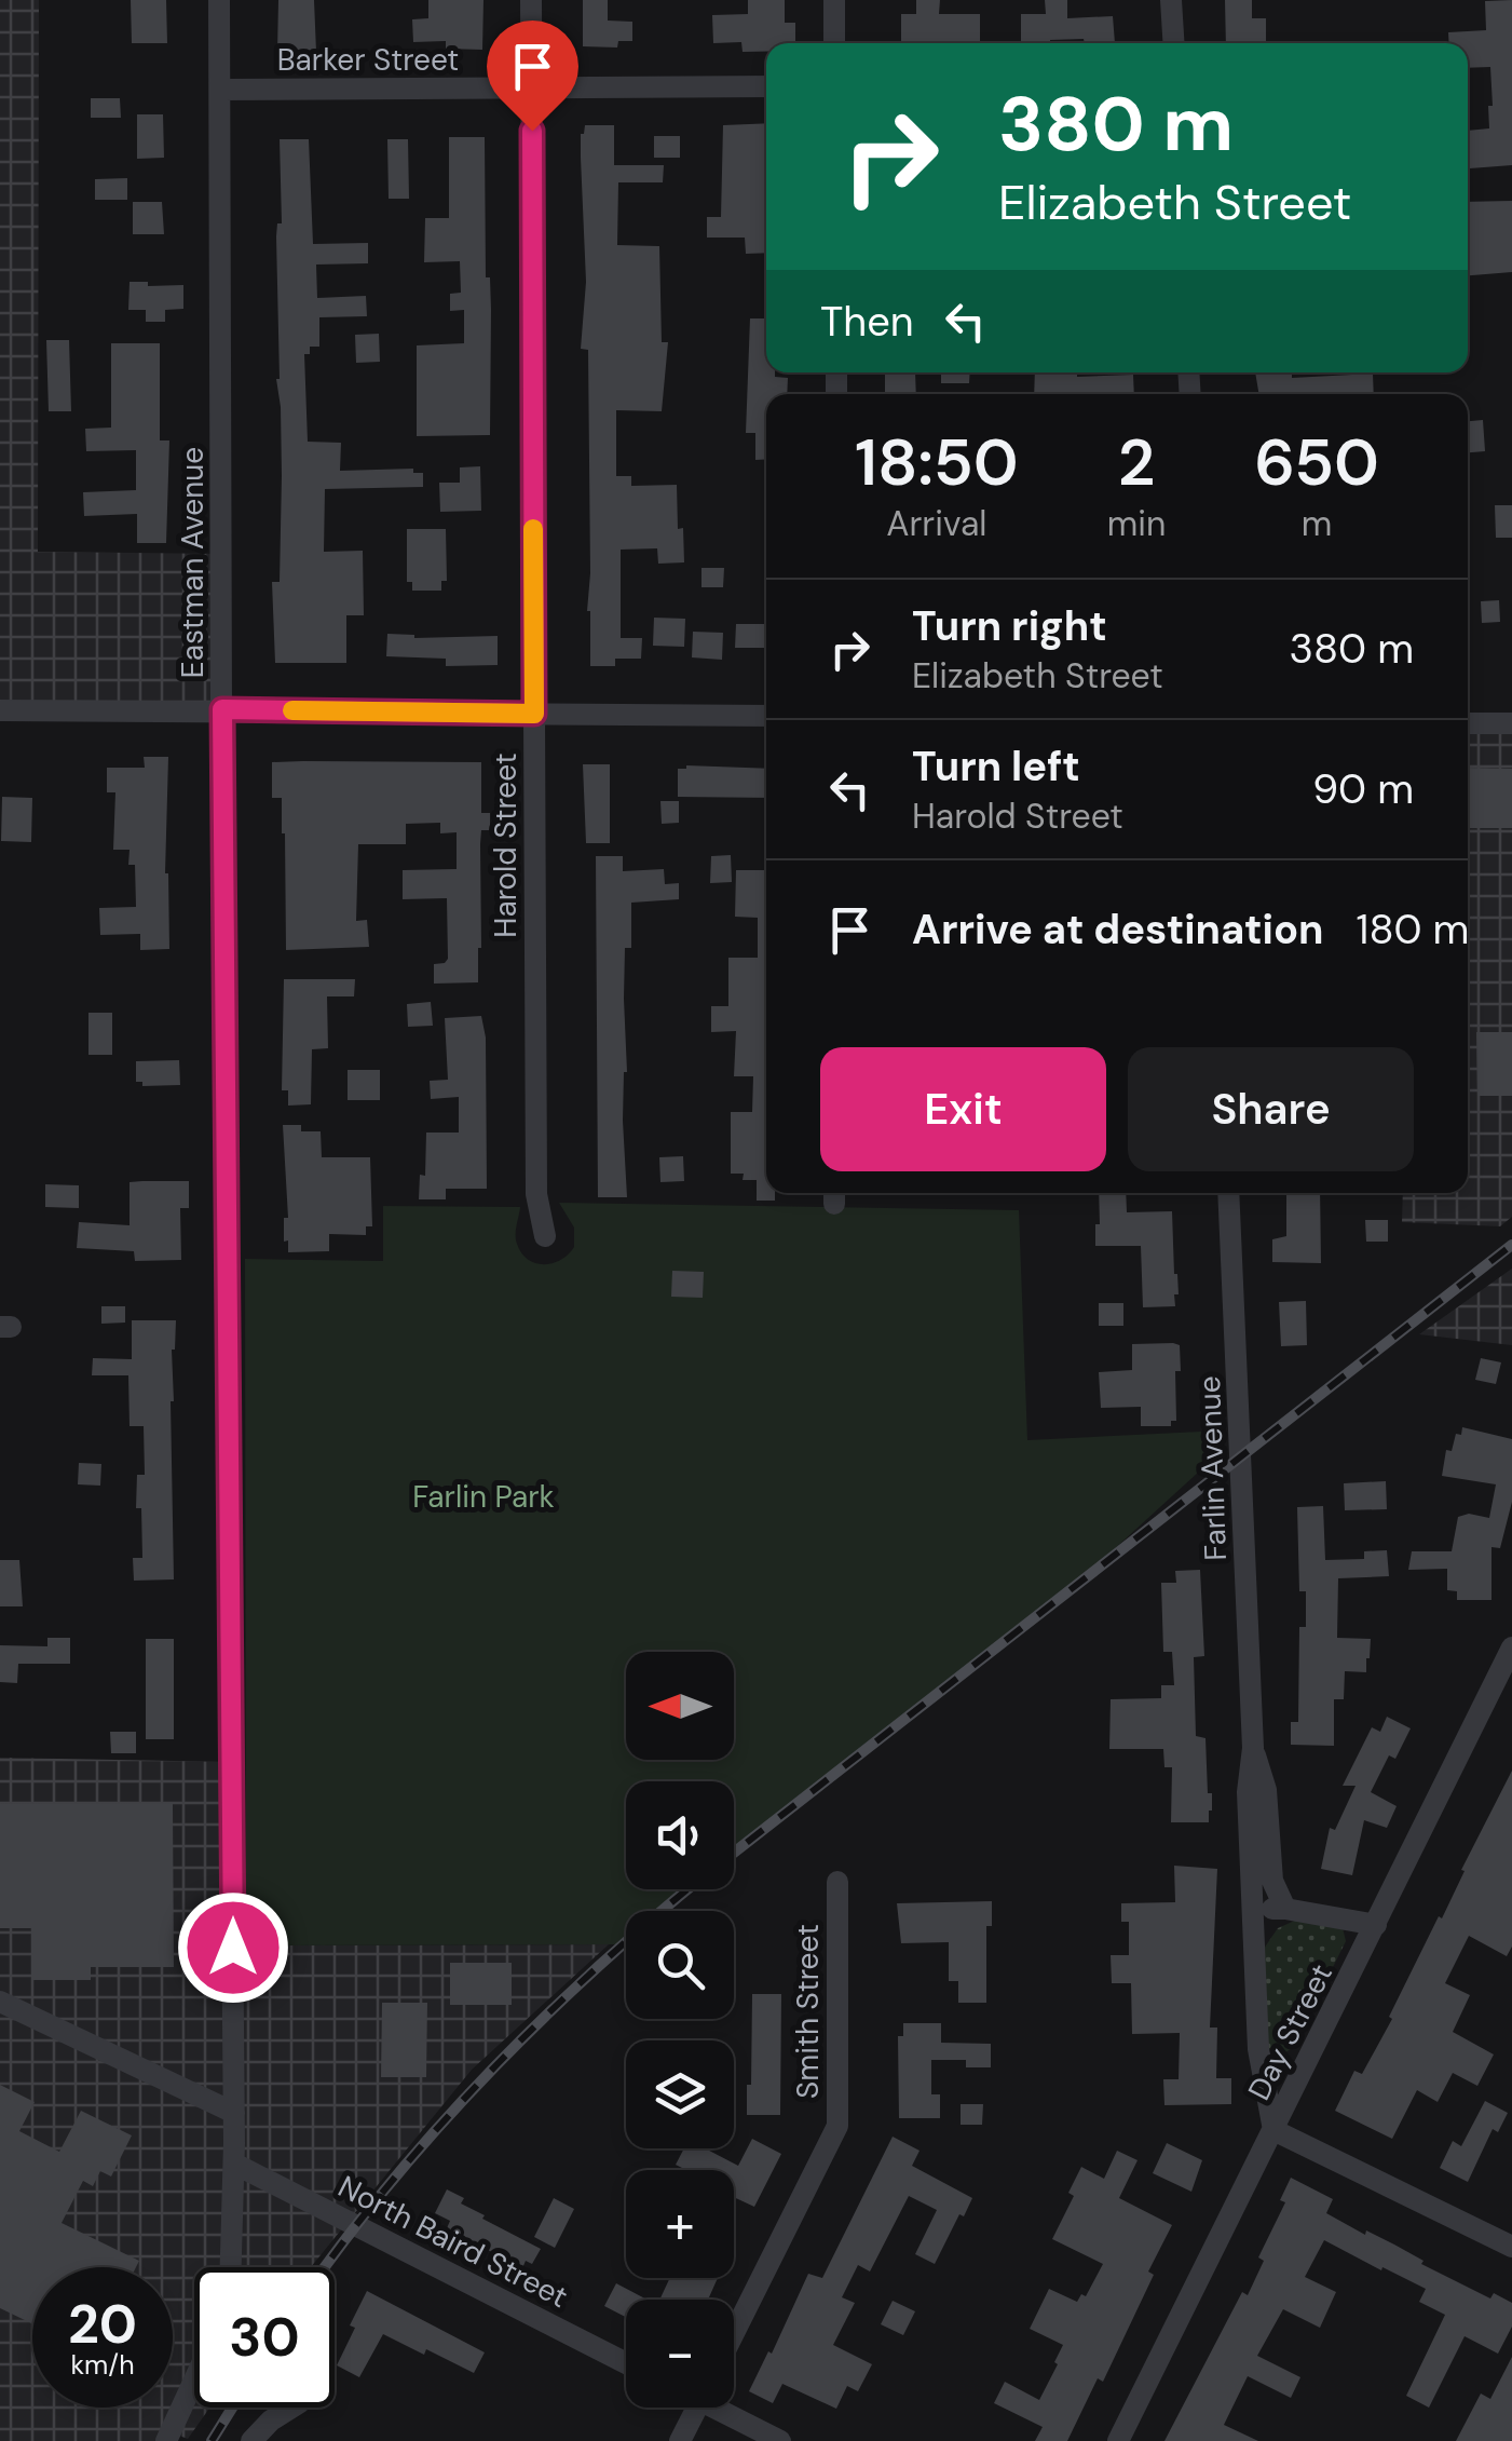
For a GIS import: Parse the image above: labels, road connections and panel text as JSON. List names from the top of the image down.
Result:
{
  "streets": {
    "street": [
      "Barker Street",
      "Eastman Avenue",
      "Harold Street",
      "Farlin Avenue",
      "Smith Street",
      "Day Street",
      "North Baird Street"
    ]
  },
  "crossings": [
    ["Barker Street", "Eastman Avenue"],
    ["Barker Street", "Harold Street"],
    ["Eastman Avenue", "North Baird Street"],
    ["Farlin Avenue", "Day Street"]
  ],
  "parks": ["Farlin Park"],
  "north": "left",
  "page": {
    "turn": ["380 m", "Elizabeth Street"],
    "then": "Then",
    "eta": [
      "18:50",
      "Arrival",
      "2",
      "min",
      "650",
      "m"
    ],
    "list": [
      {
        "name": "Turn right",
        "note": "Elizabeth Street",
        "value": "380 m"
      },
      {
        "name": "Turn left",
        "note": "Harold Street",
        "value": "90 m"
      },
      {
        "name": "Arrive at destination",
        "value": "180 m"
      }
    ],
    "buttons": ["Exit", "Share"],
    "map_buttons": ["+", "−"],
    "speed": "20 km/h",
    "limit": "30"
  }
}
